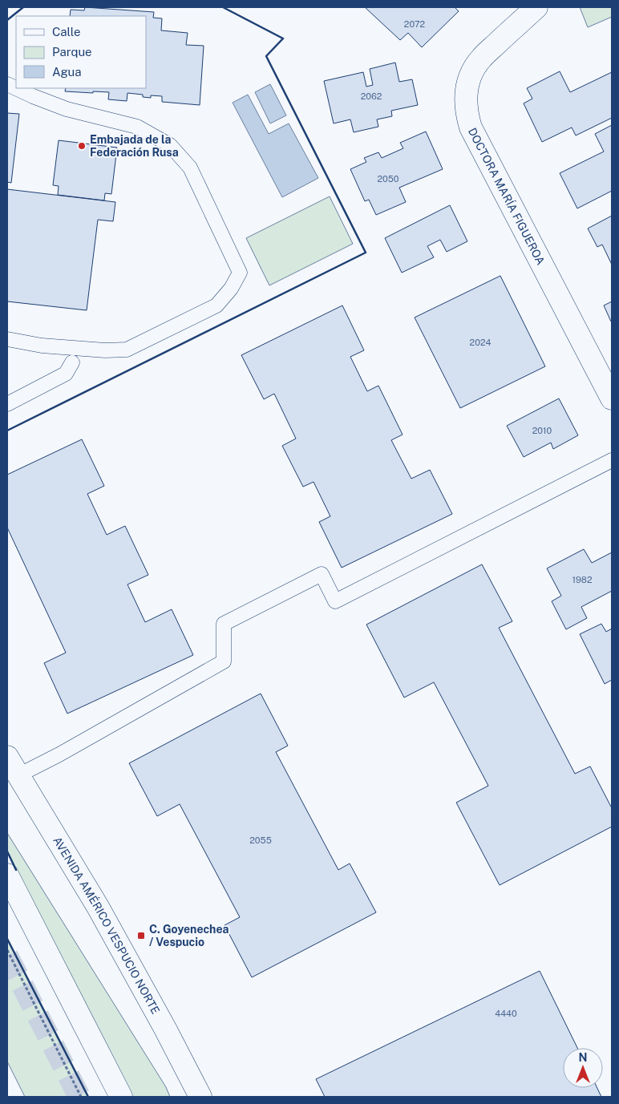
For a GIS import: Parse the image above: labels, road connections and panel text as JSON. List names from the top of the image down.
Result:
{
  "streets": {
    "main road": ["DOCTORA MARÍA FIGUEROA", "AVENIDA AMÉRICO VESPUCIO NORTE"]
  },
  "places": {
    "other": ["Embajada de la Federación Rusa"],
    "transit": ["C. Goyenechea / Vespucio"]
  },
  "house_numbers": [
    "2072",
    "2062",
    "2050",
    "2024",
    "2010",
    "1982",
    "2055",
    "4440"
  ],
  "legend": ["Calle", "Parque", "Agua"],
  "north": "top"
}
